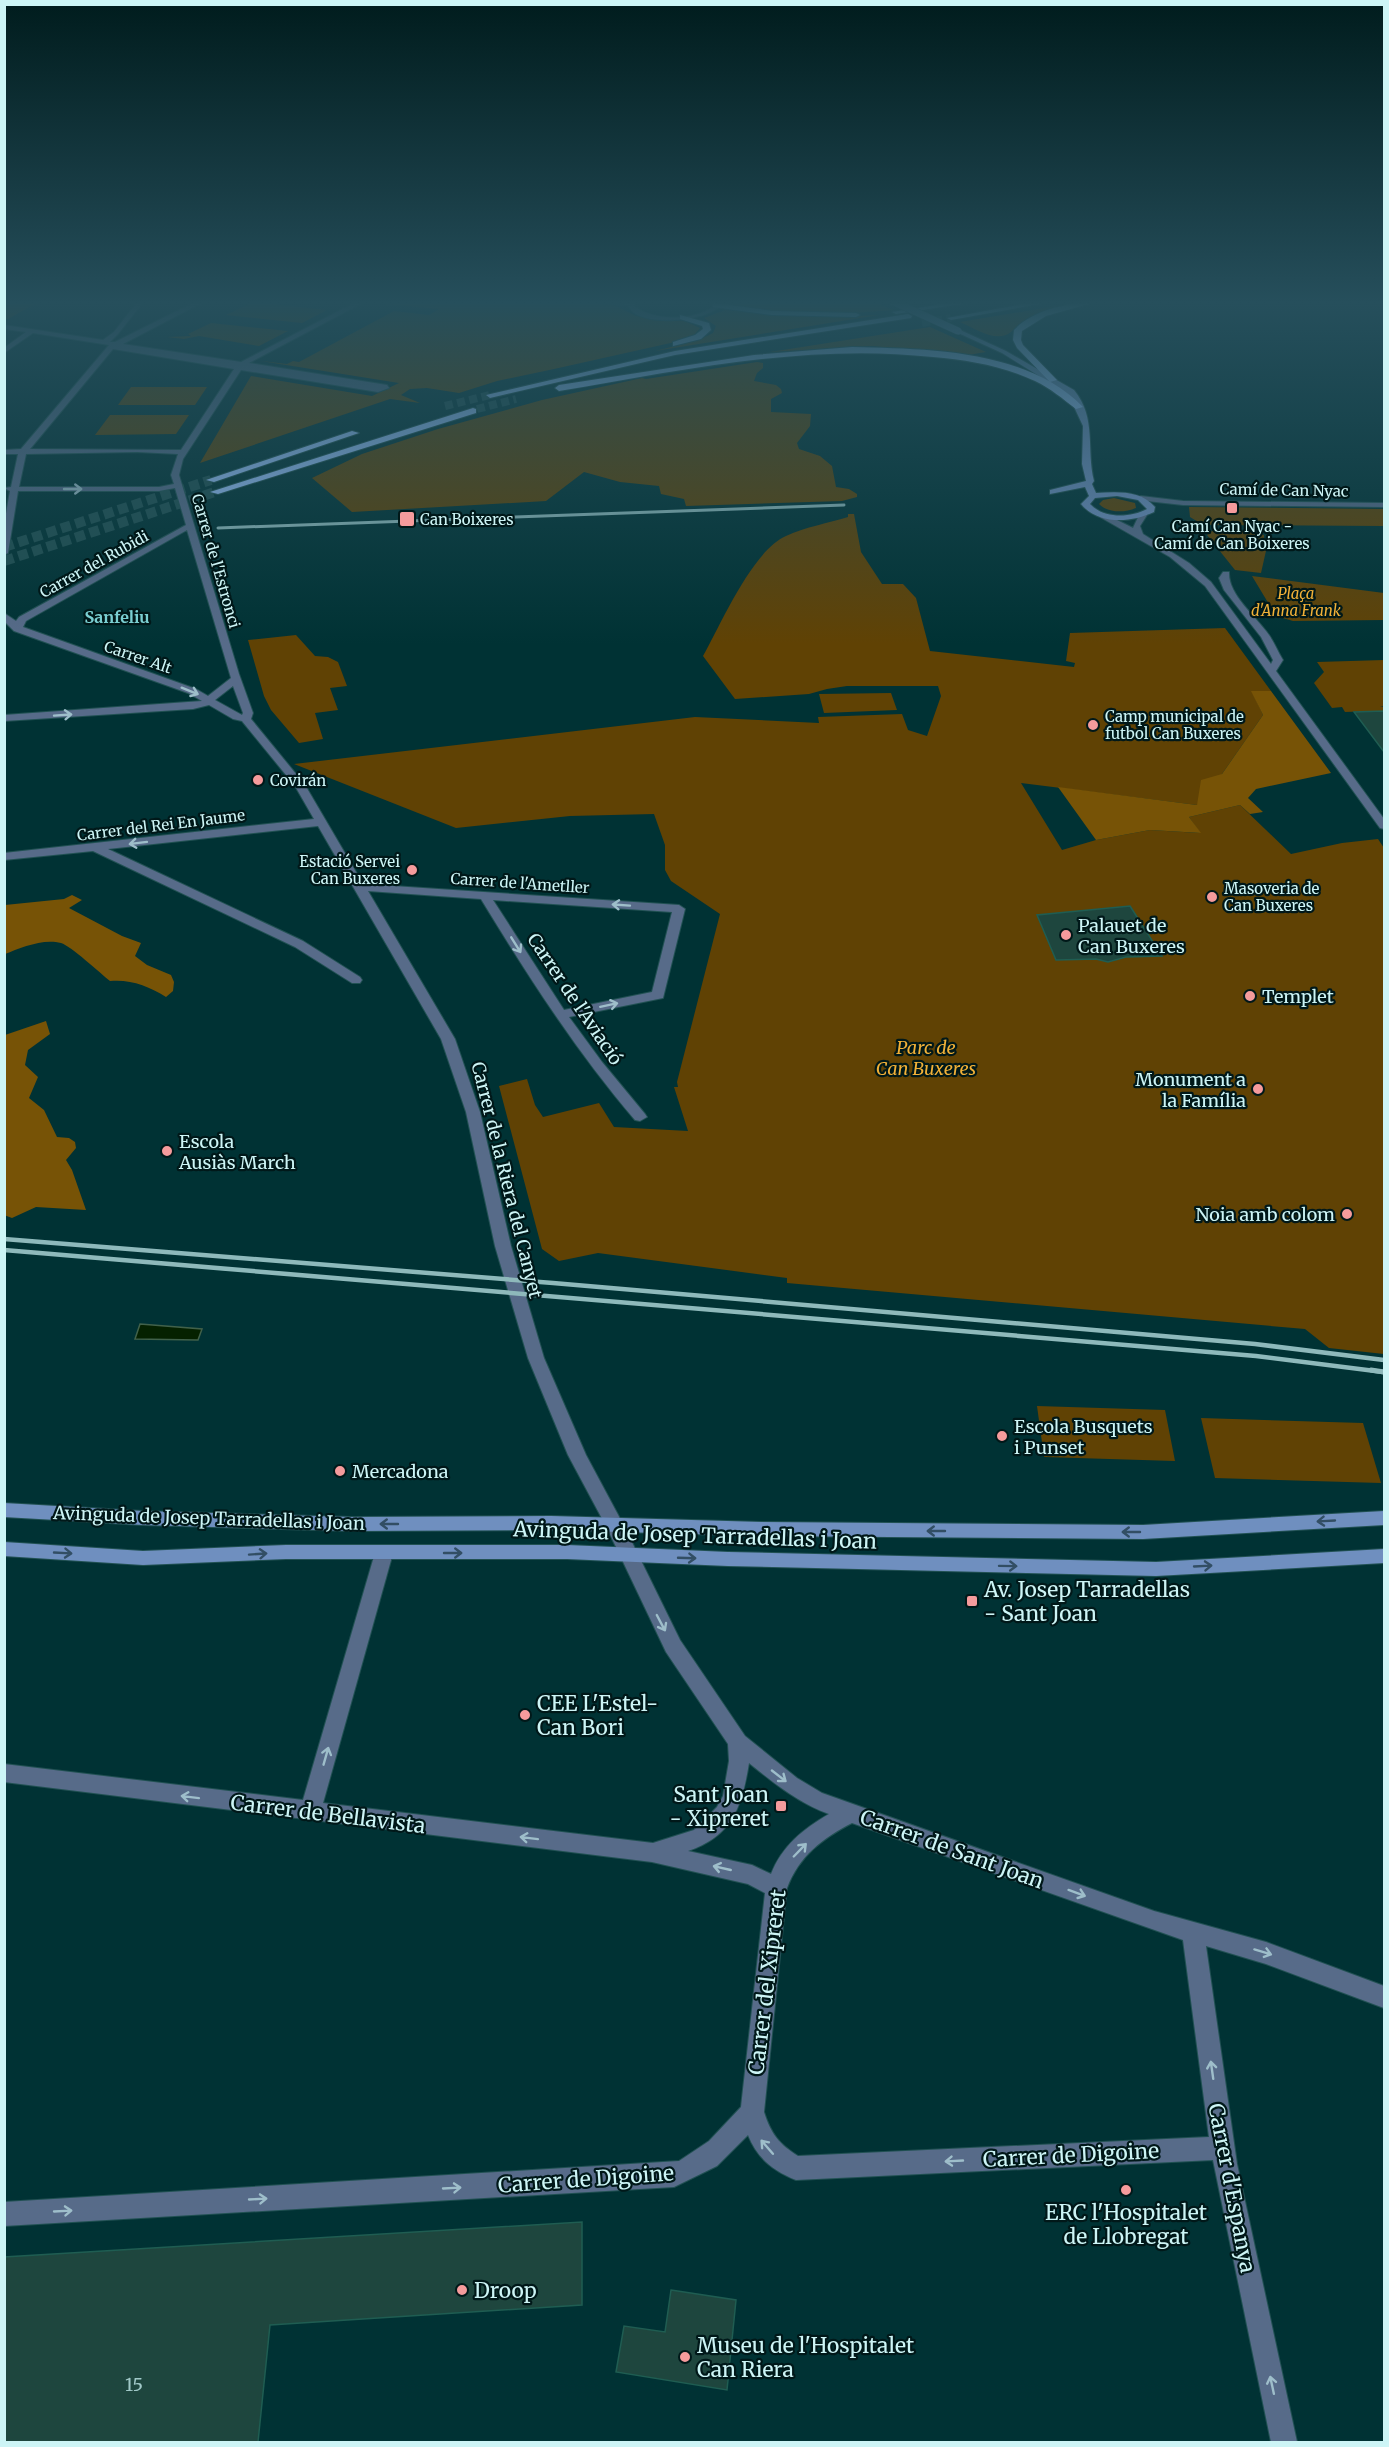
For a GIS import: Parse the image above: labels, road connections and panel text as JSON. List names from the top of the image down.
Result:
{
  "streets": {
    "street": [
      "Camí de Can Nyac",
      "Carrer de l'Estronci",
      "Carrer del Rubidi",
      "Carrer Alt",
      "Carrer del Rei En Jaume",
      "Carrer de l'Ametller",
      "Carrer de l'Aviació",
      "Carrer de la Riera del Canyet",
      "Avinguda de Josep Tarradellas i Joan",
      "Carrer de Bellavista",
      "Carrer de Sant Joan",
      "Carrer del Xipreret",
      "Carrer de Digoine",
      "Carrer d'Espanya"
    ]
  },
  "crossings": [
    ["Carrer de l'Estronci", "Carrer del Rubidi"],
    ["Carrer de l'Estronci", "Carrer Alt"],
    ["Carrer de l'Estronci", "Carrer del Rei En Jaume"],
    ["Carrer de l'Estronci", "Carrer de la Riera del Canyet"],
    ["Carrer del Rubidi", "Carrer Alt"],
    ["Carrer del Rei En Jaume", "Carrer de la Riera del Canyet"],
    ["Carrer de l'Ametller", "Carrer de l'Aviació"],
    ["Carrer de l'Ametller", "Carrer de la Riera del Canyet"],
    ["Carrer de la Riera del Canyet", "Avinguda de Josep Tarradellas i Joan"],
    ["Carrer de la Riera del Canyet", "Carrer de Sant Joan"],
    ["Avinguda de Josep Tarradellas i Joan", "Carrer de Sant Joan"],
    ["Carrer de Bellavista", "Carrer de Sant Joan"],
    ["Carrer de Bellavista", "Carrer del Xipreret"],
    ["Carrer de Sant Joan", "Carrer del Xipreret"],
    ["Carrer de Sant Joan", "Carrer d'Espanya"],
    ["Carrer del Xipreret", "Carrer de Digoine"],
    ["Carrer de Digoine", "Carrer d'Espanya"]
  ],
  "one_way": [
    "Carrer de l'Aviació",
    "Carrer de Bellavista",
    "Carrer de Sant Joan",
    "Carrer d'Espanya"
  ],
  "districts": ["Sanfeliu"],
  "parks": ["Plaça d'Anna Frank", "Parc de Can Buxeres"],
  "places": {
    "transit": [
      "Camí Can Nyac - Camí de Can Boixeres",
      "Can Boixeres",
      "Av. Josep Tarradellas - Sant Joan",
      "Sant Joan - Xipreret"
    ],
    "other": [
      "Camp municipal de futbol Can Buxeres",
      "Covirán",
      "Estació Servei Can Buxeres",
      "Masoveria de Can Buxeres",
      "Palauet de Can Buxeres",
      "Templet",
      "Monument a la Família",
      "Escola Ausiàs March",
      "Noia amb colom",
      "Escola Busquets i Punset",
      "Mercadona",
      "CEE L'Estel- Can Bori",
      "ERC l'Hospitalet de Llobregat",
      "Droop",
      "Museu de l'Hospitalet Can Riera"
    ]
  },
  "house_numbers": ["15"]
}
